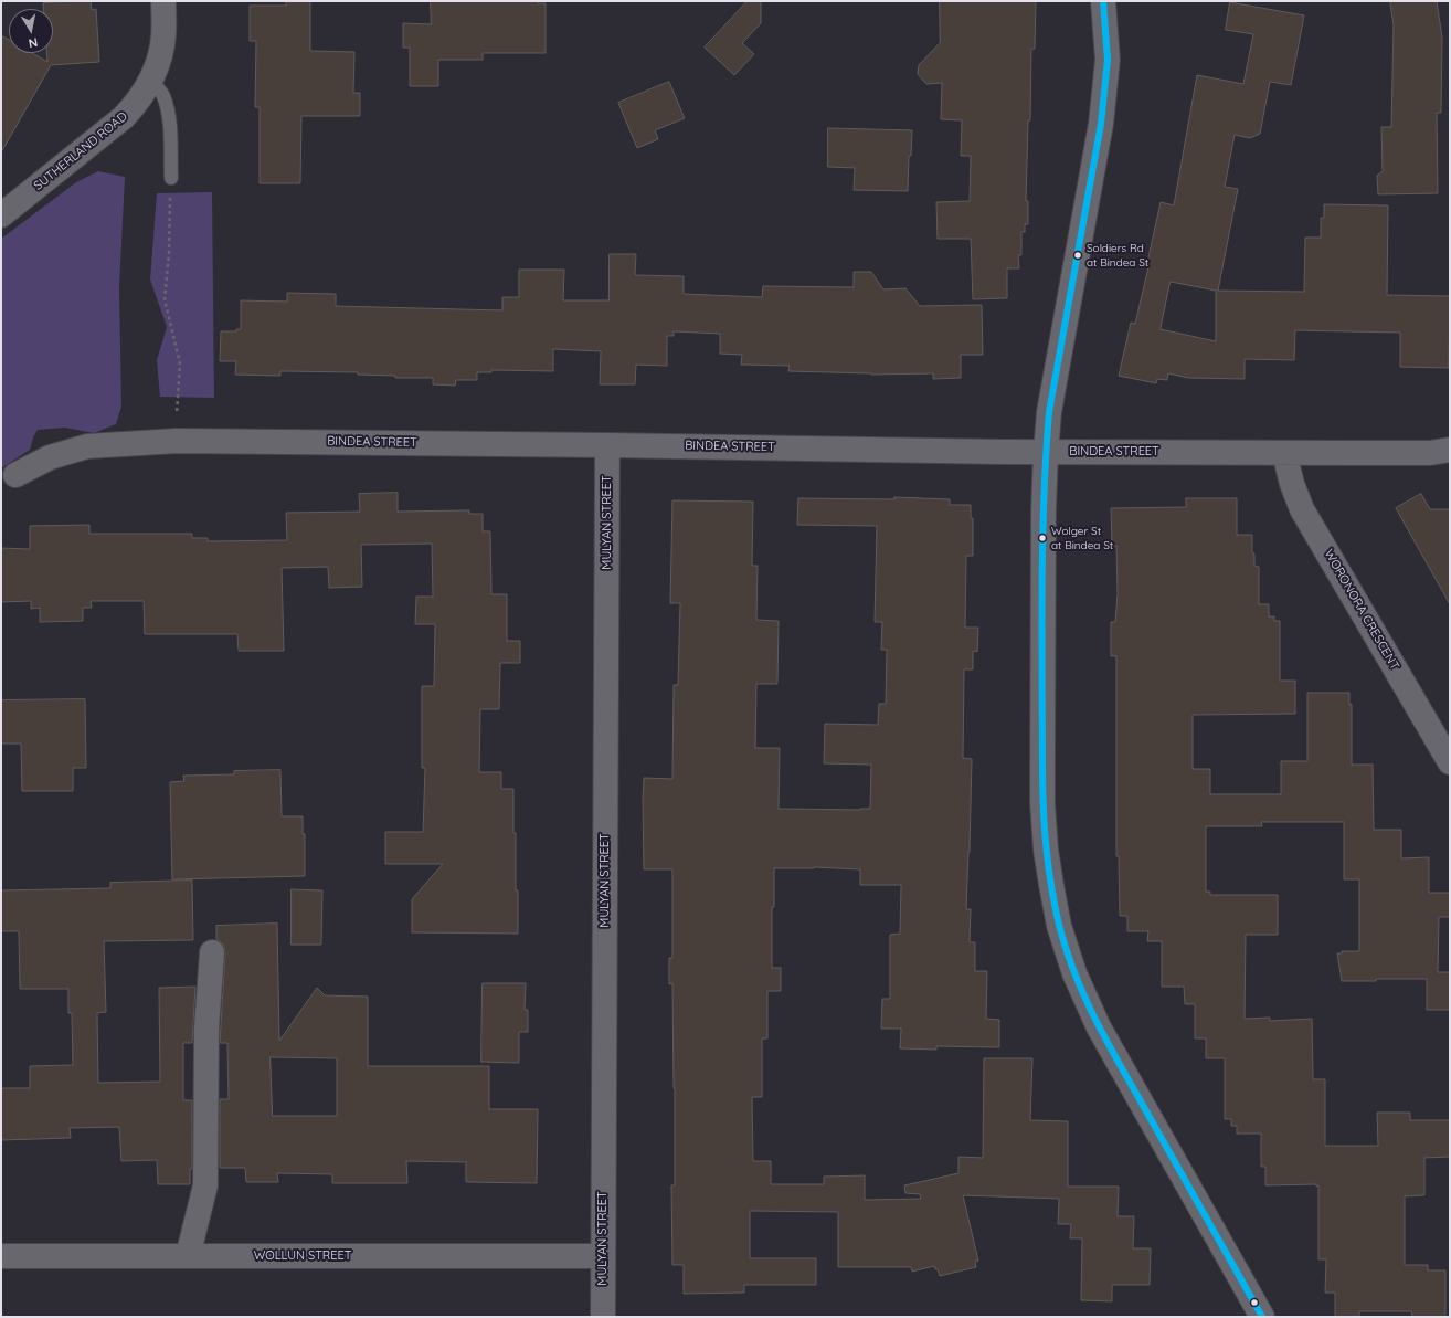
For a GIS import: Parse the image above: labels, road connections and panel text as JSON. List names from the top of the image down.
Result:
{
  "streets": {
    "street": [
      "SUTHERLAND ROAD",
      "BINDEA STREET",
      "MULYAN STREET",
      "WORONORA CRESCENT",
      "WOLLUN STREET"
    ]
  },
  "crossings": [
    ["BINDEA STREET", "MULYAN STREET"],
    ["BINDEA STREET", "WORONORA CRESCENT"],
    ["MULYAN STREET", "WOLLUN STREET"]
  ],
  "places": ["Soldiers Rd at Bindea St", "Wolger St at Bindea St"],
  "north": "bottom"
}
